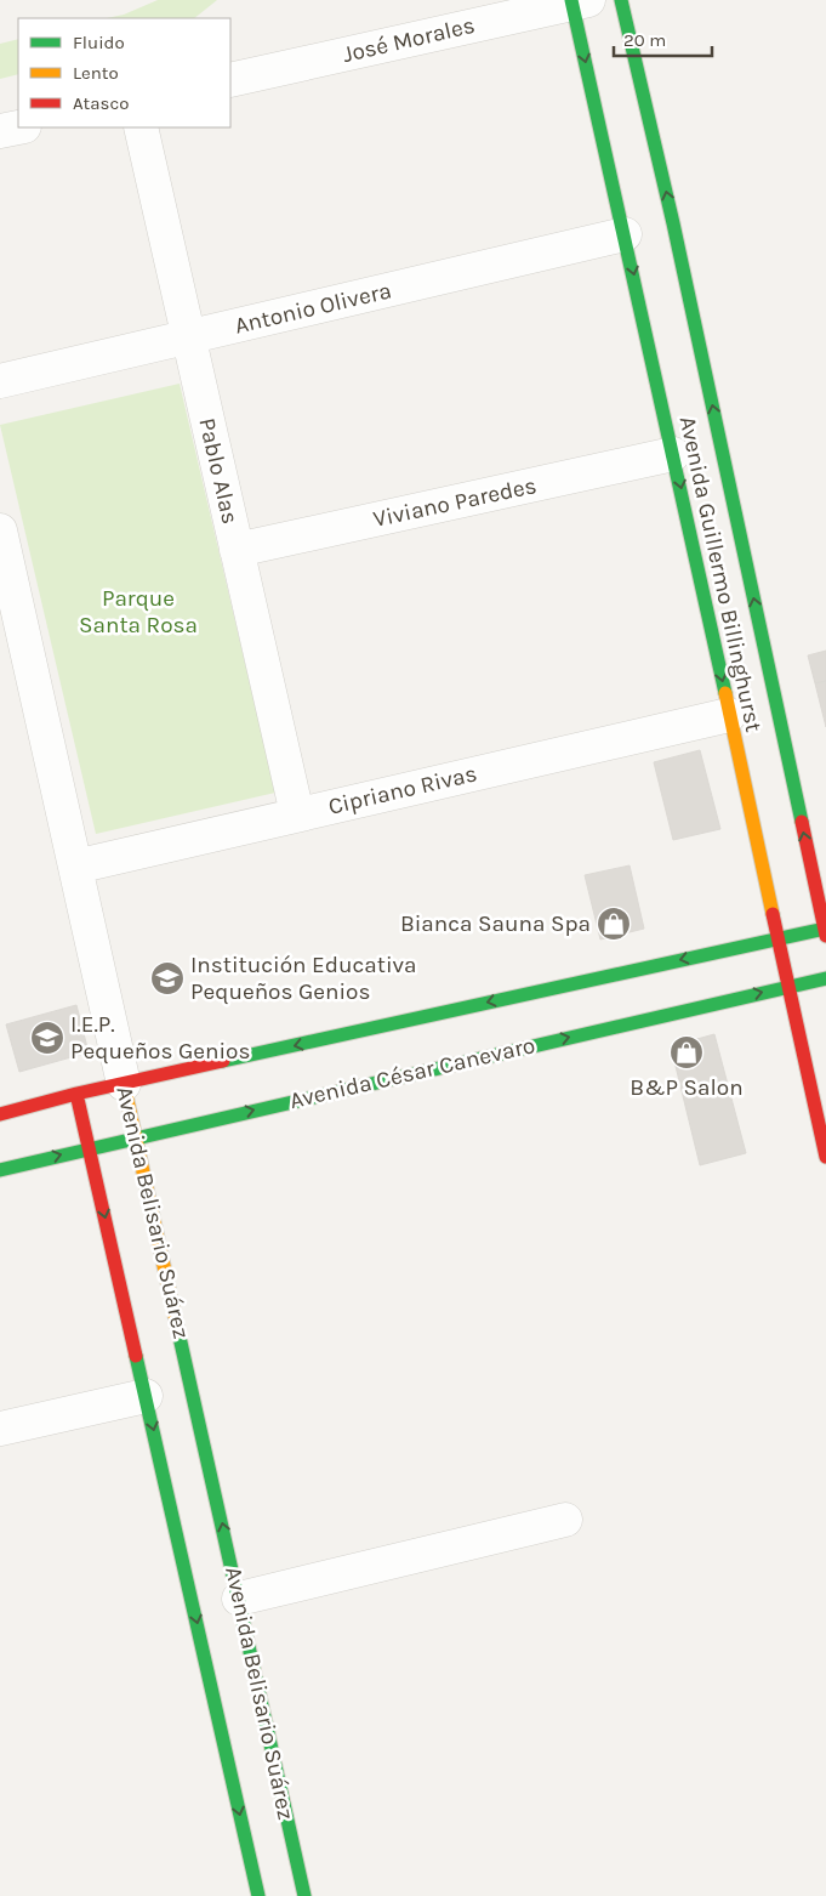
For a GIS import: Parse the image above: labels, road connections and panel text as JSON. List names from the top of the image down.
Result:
{
  "streets": {
    "main road": ["Avenida Guillermo Billinghurst", "Avenida César Canevaro", "Avenida Belisario Suárez"],
    "street": [
      "José Morales",
      "Antonio Olivera",
      "Pablo Alas",
      "Viviano Paredes",
      "Cipriano Rivas"
    ]
  },
  "crossings": [
    ["José Morales", "Avenida Guillermo Billinghurst"],
    ["Antonio Olivera", "Pablo Alas"],
    ["Antonio Olivera", "Avenida Guillermo Billinghurst"],
    ["Pablo Alas", "Viviano Paredes"],
    ["Pablo Alas", "Cipriano Rivas"],
    ["Viviano Paredes", "Avenida Guillermo Billinghurst"],
    ["Avenida Guillermo Billinghurst", "Cipriano Rivas"],
    ["Avenida Guillermo Billinghurst", "Avenida César Canevaro"],
    ["Cipriano Rivas", "Avenida Belisario Suárez"],
    ["Avenida César Canevaro", "Avenida Belisario Suárez"]
  ],
  "parks": ["Parque Santa Rosa"],
  "places": {
    "shop": ["Bianca Sauna Spa", "B&P Salon"],
    "school or university": ["Institución Educativa Pequeños Genios", "I.E.P. Pequeños Genios"]
  },
  "legend": ["Fluido", "Lento", "Atasco"],
  "scale_bar": "20 m"
}
